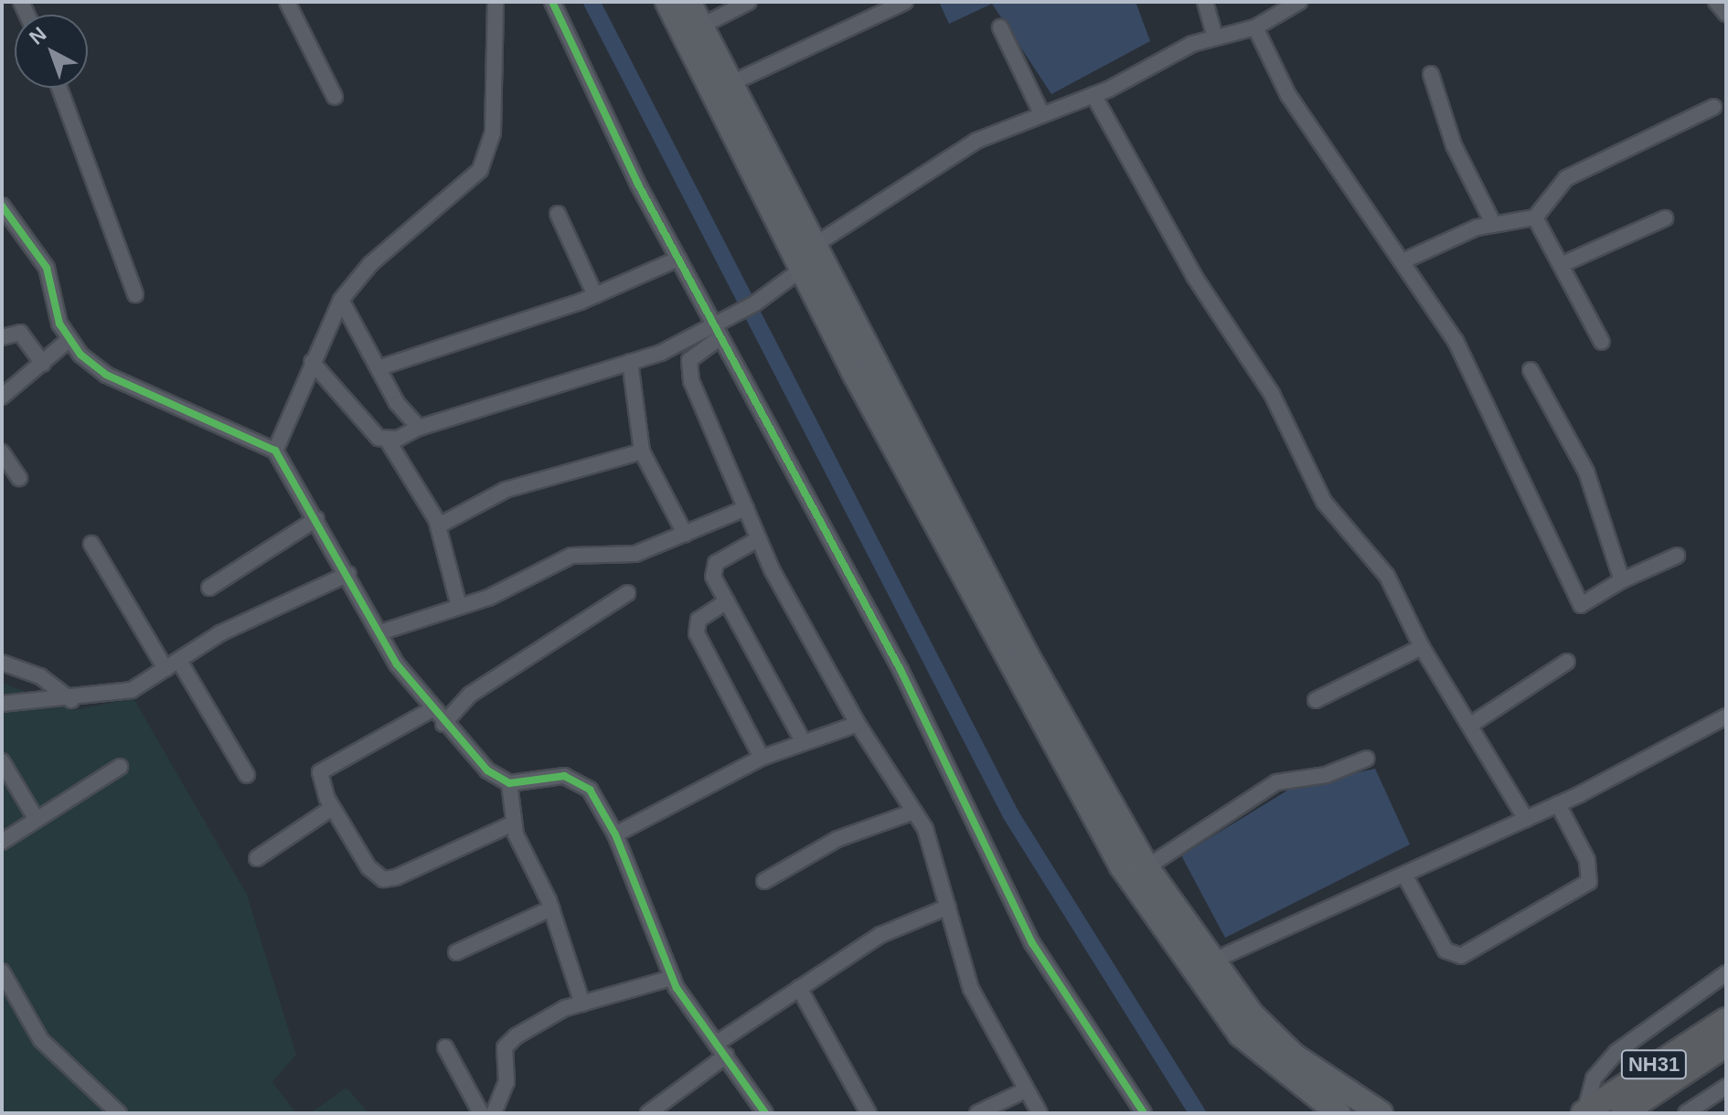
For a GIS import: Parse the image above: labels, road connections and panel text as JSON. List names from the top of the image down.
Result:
{
  "streets": {
    "highway": ["NH31"]
  },
  "north": "top left"
}
